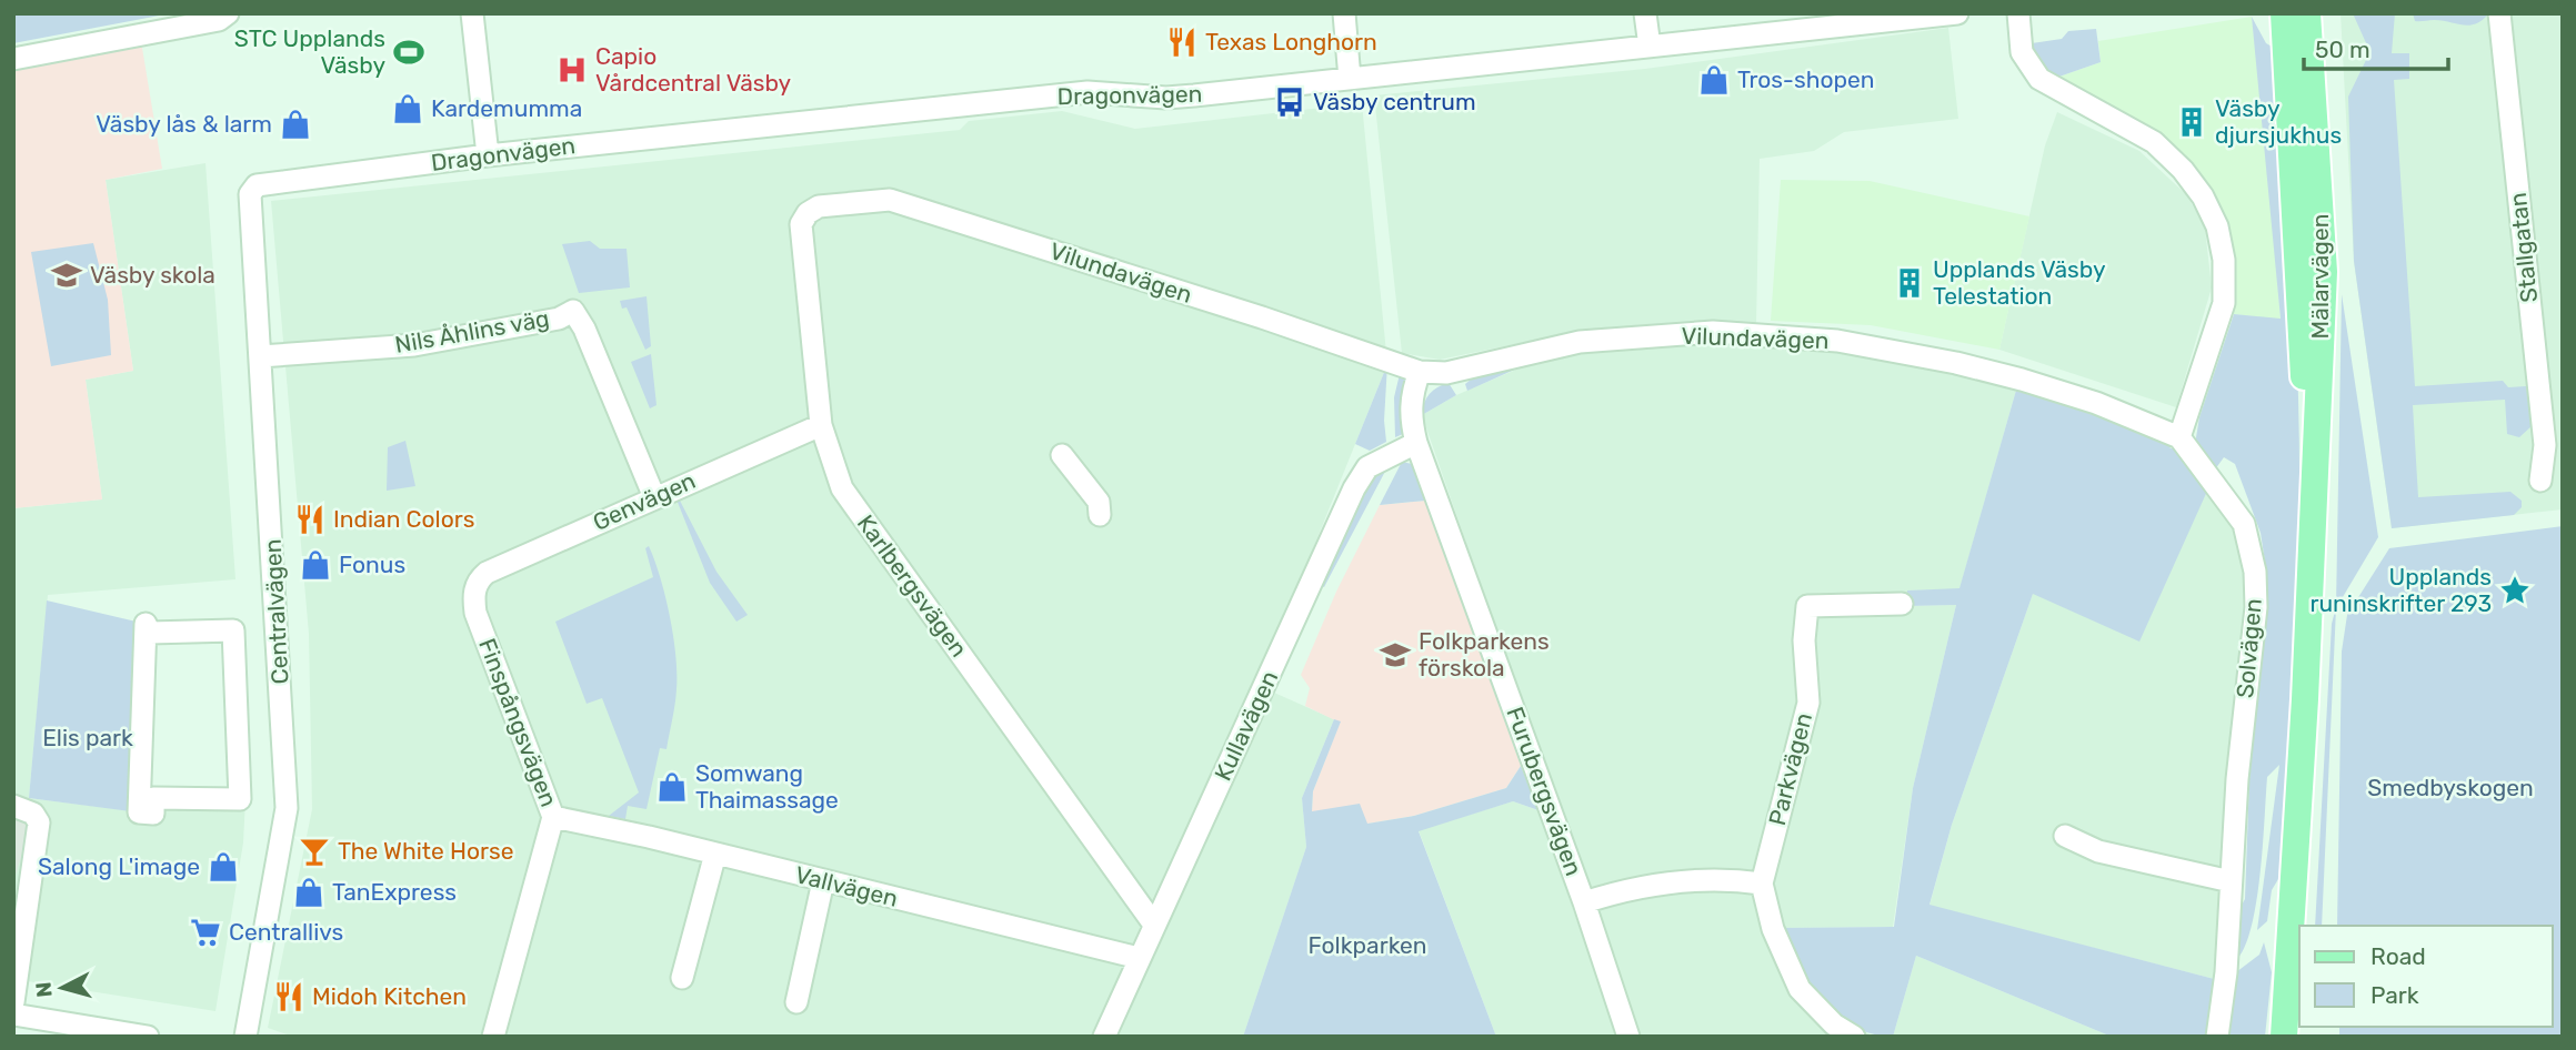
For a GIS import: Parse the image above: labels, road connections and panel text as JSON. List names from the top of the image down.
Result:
{
  "streets": {
    "main road": ["Mälarvägen"],
    "street": [
      "Dragonvägen",
      "Stallgatan",
      "Vilundavägen",
      "Nils Åhlins väg",
      "Genvägen",
      "Karlbergsvägen",
      "Centralvägen",
      "Solvägen",
      "Finspångsvägen",
      "Kullavägen",
      "Parkvägen",
      "Furubergsvägen",
      "Vallvägen"
    ]
  },
  "crossings": [
    ["Dragonvägen", "Centralvägen"],
    ["Vilundavägen", "Karlbergsvägen"],
    ["Vilundavägen", "Solvägen"],
    ["Vilundavägen", "Furubergsvägen"],
    ["Nils Åhlins väg", "Genvägen"],
    ["Nils Åhlins väg", "Centralvägen"],
    ["Genvägen", "Karlbergsvägen"],
    ["Genvägen", "Finspångsvägen"],
    ["Karlbergsvägen", "Kullavägen"],
    ["Finspångsvägen", "Vallvägen"],
    ["Kullavägen", "Furubergsvägen"],
    ["Kullavägen", "Vallvägen"]
  ],
  "parks": ["Elis park", "Smedbyskogen", "Folkparken"],
  "places": {
    "restaurant": ["Texas Longhorn", "Indian Colors", "Midoh Kitchen"],
    "sports": ["STC Upplands Väsby"],
    "hospital": ["Capio Vårdcentral Väsby"],
    "shop": [
      "Tros-shopen",
      "Kardemumma",
      "Väsby lås & larm",
      "Fonus",
      "Somwang Thaimassage",
      "Salong L'image",
      "TanExpress"
    ],
    "bus stop": ["Väsby centrum"],
    "building": ["Väsby djursjukhus", "Upplands Väsby Telestation"],
    "school or university": ["Väsby skola", "Folkparkens förskola"],
    "place": ["Upplands runinskrifter 293"],
    "bar": ["The White Horse"],
    "supermarket": ["Centrallivs"]
  },
  "legend": ["Road", "Park"],
  "scale_bar": "50 m",
  "north": "left"
}
